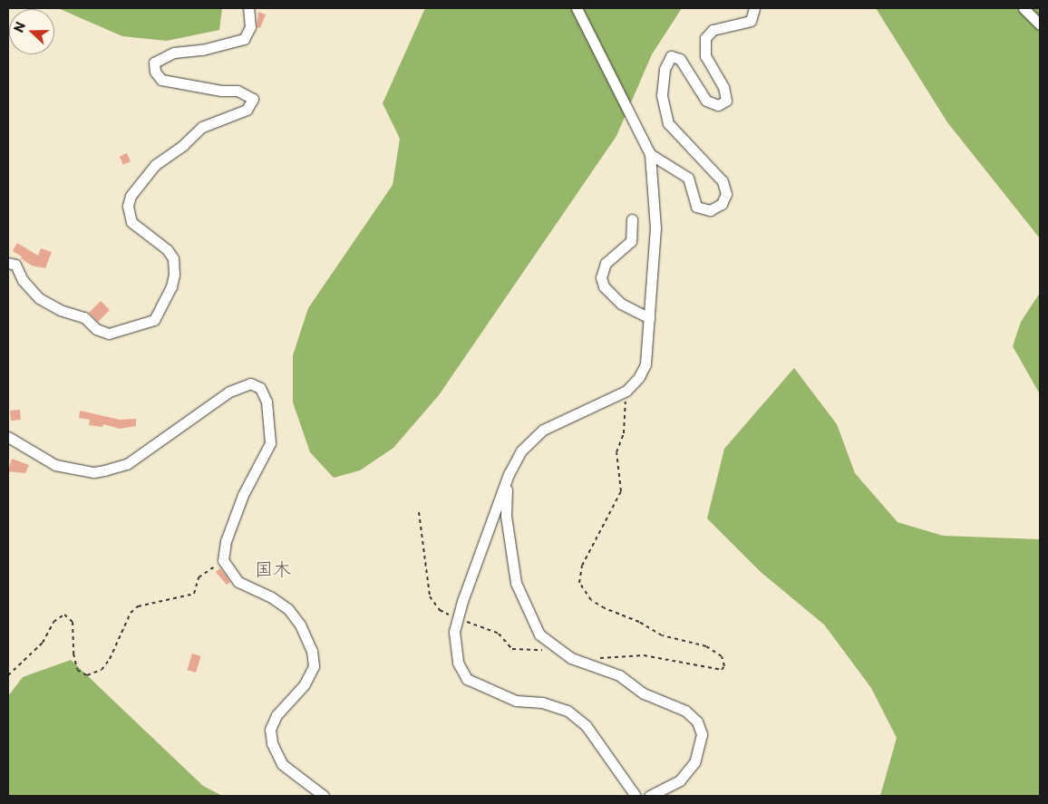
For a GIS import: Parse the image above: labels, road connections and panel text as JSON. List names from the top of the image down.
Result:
{
  "districts": ["国木"],
  "north": "left"
}
